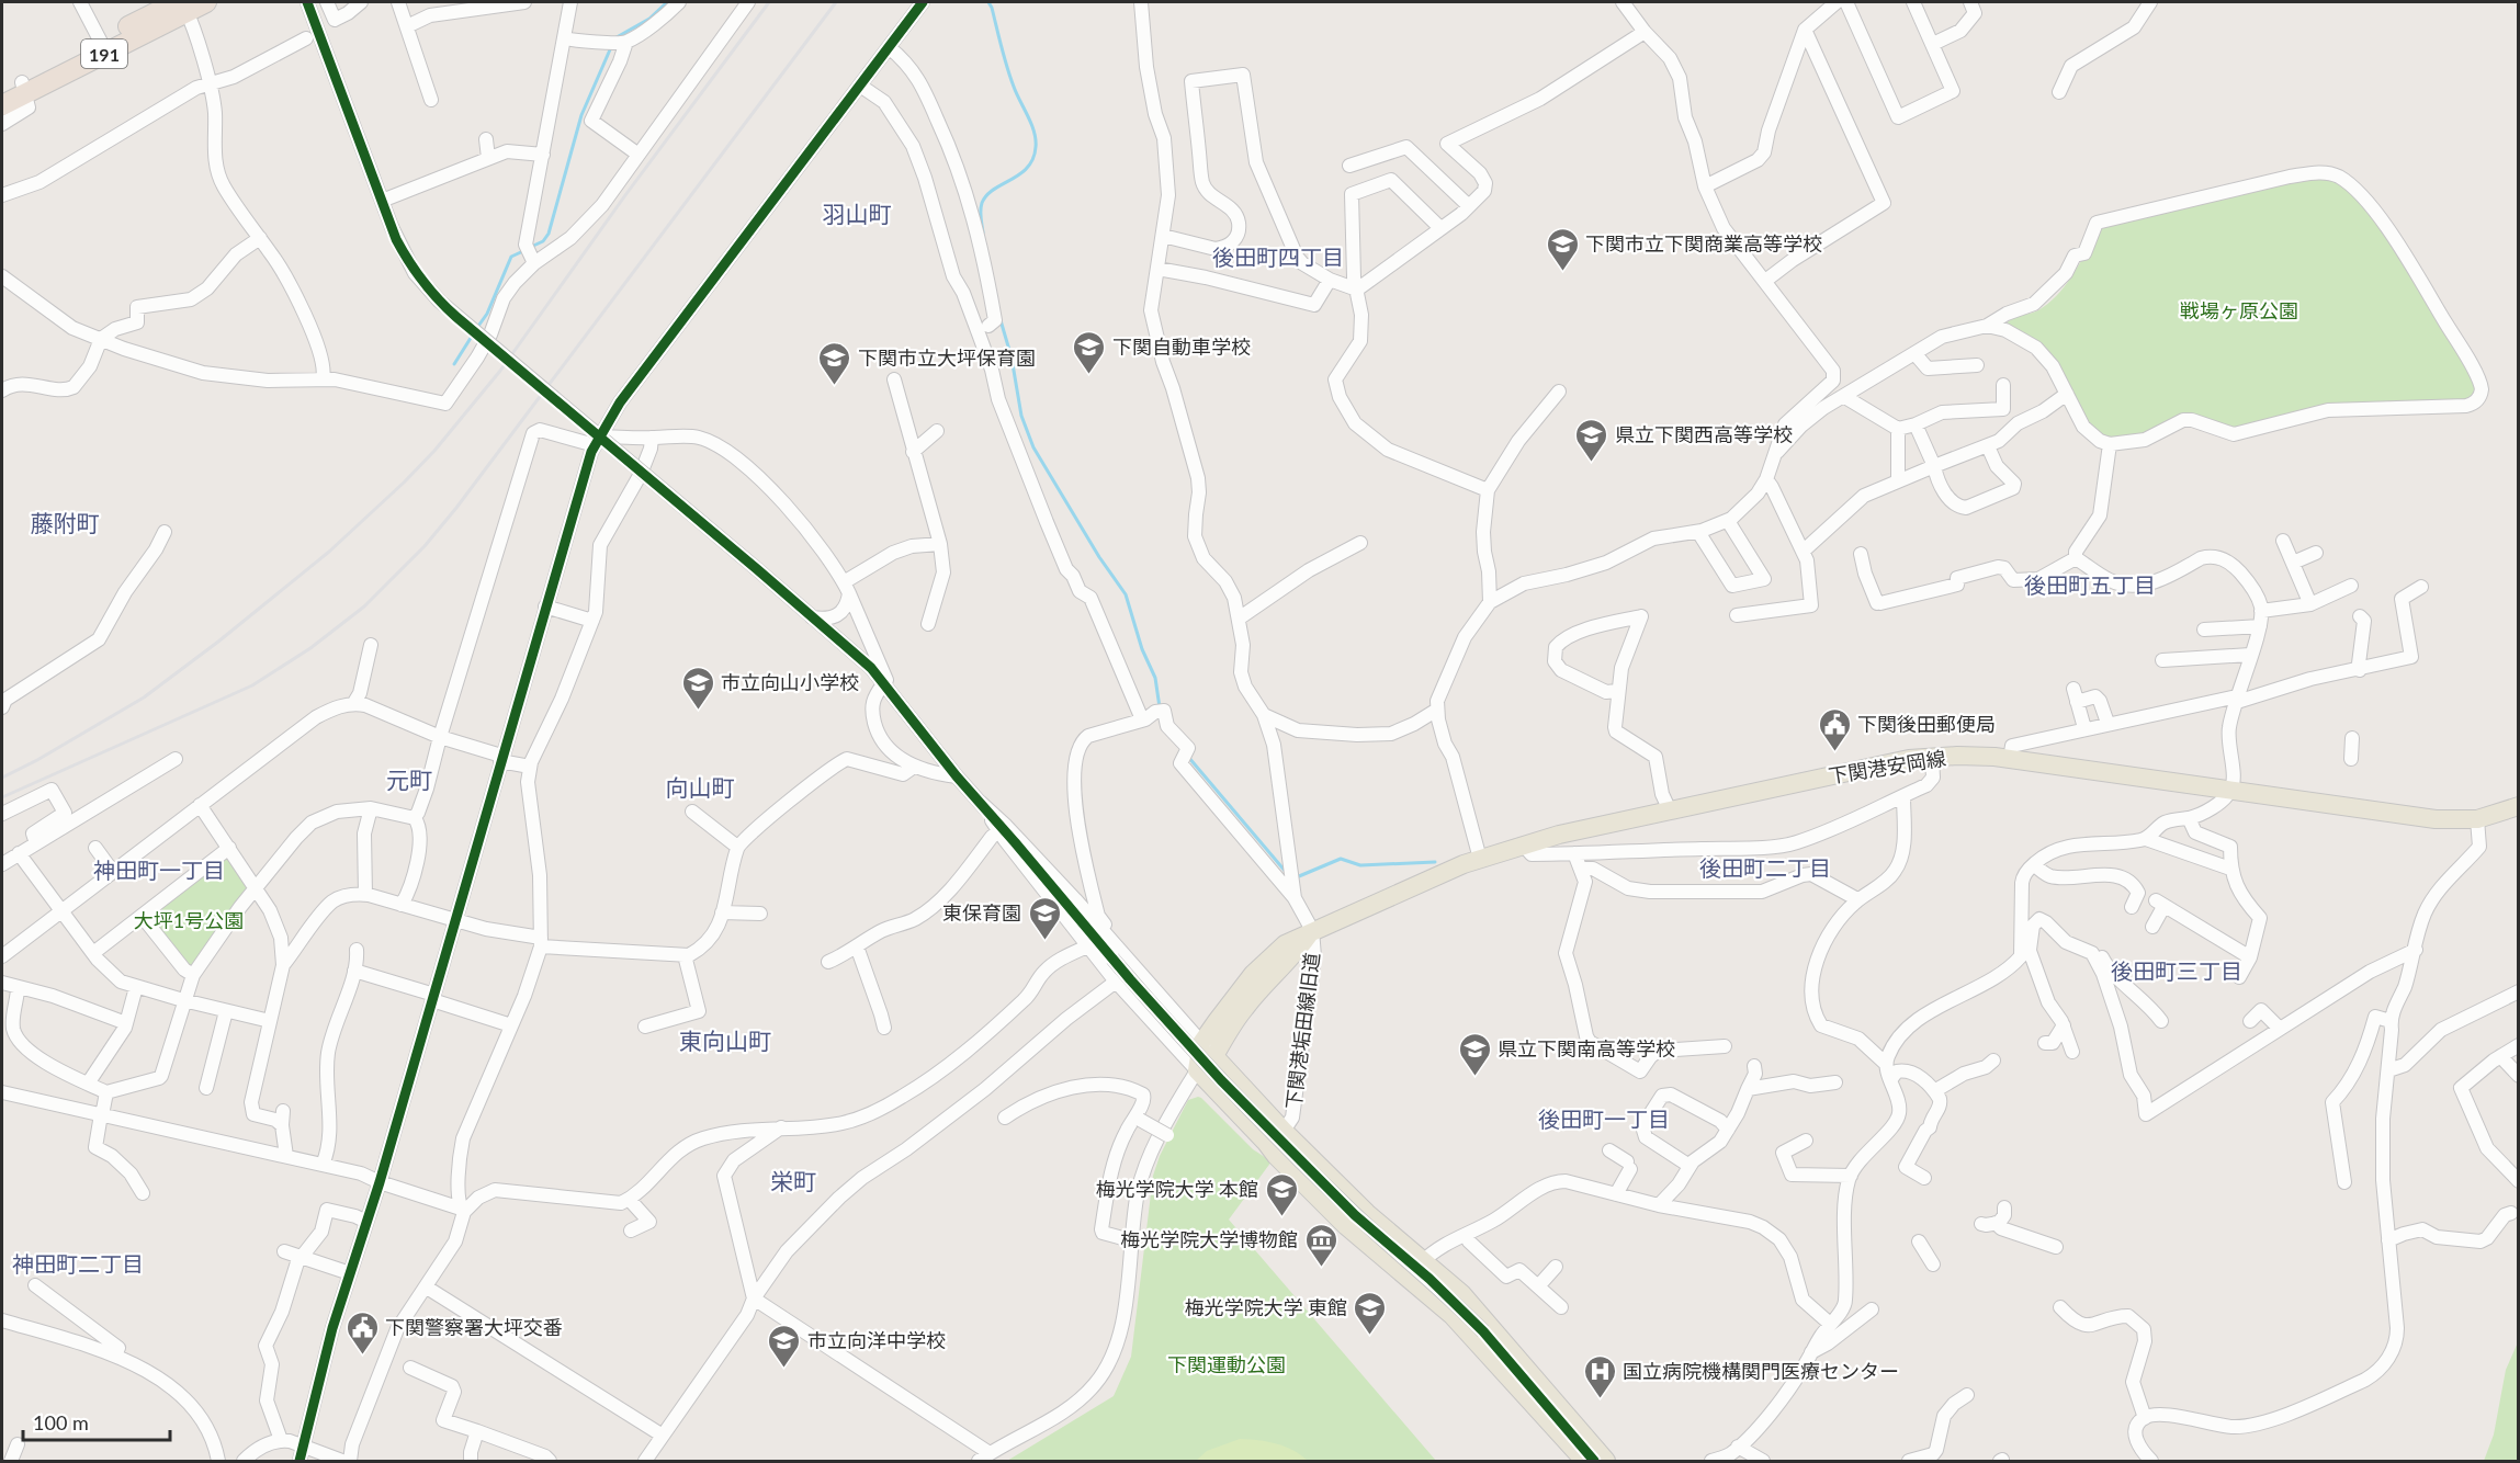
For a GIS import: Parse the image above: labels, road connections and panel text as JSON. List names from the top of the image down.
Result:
{
  "streets": {
    "highway": ["191"],
    "main road": ["下関港安岡線"],
    "street": ["下関港垢田線旧道"]
  },
  "crossings": [
    ["下関港安岡線", "下関港垢田線旧道"]
  ],
  "districts": [
    "羽山町",
    "後田町四丁目",
    "藤附町",
    "後田町五丁目",
    "元町",
    "向山町",
    "後田町二丁目",
    "神田町一丁目",
    "後田町三丁目",
    "東向山町",
    "後田町一丁目",
    "栄町",
    "神田町二丁目"
  ],
  "parks": ["戦場ヶ原公園", "大坪1号公園", "下関運動公園"],
  "places": {
    "school or university": [
      "下関市立下関商業高等学校",
      "下関自動車学校",
      "下関市立大坪保育園",
      "県立下関西高等学校",
      "市立向山小学校",
      "東保育園",
      "県立下関南高等学校",
      "梅光学院大学 本館",
      "梅光学院大学 東館",
      "市立向洋中学校"
    ],
    "public building": ["下関後田郵便局", "下関警察署大坪交番"],
    "museum": ["梅光学院大学博物館"],
    "hospital": ["国立病院機構関門医療センター"]
  },
  "scale_bar": "100 m"
}
